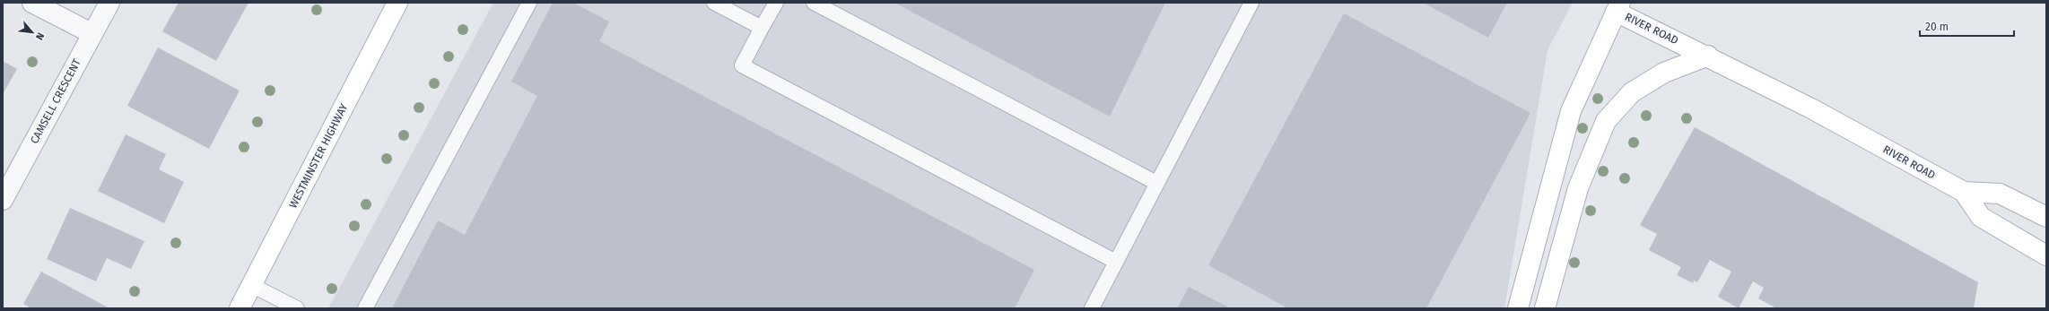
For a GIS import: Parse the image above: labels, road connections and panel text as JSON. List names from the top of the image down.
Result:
{
  "streets": {
    "street": ["RIVER ROAD", "CAMSELL CRESCENT", "WESTMINSTER HIGHWAY"]
  },
  "scale_bar": "20 m",
  "north": "bottom right"
}
